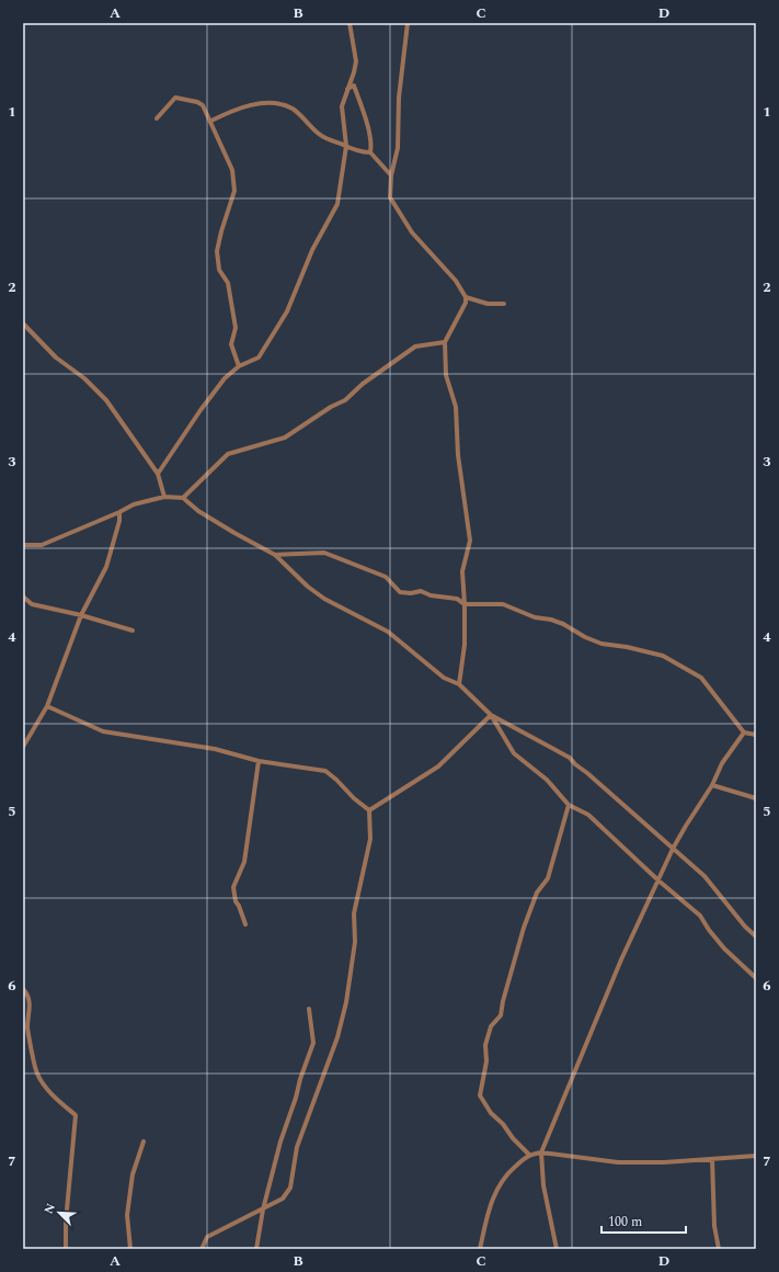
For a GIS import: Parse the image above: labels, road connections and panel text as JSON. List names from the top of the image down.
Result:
{
  "scale_bar": "100 m",
  "north": "top left",
  "grid": {
    "columns": [
      "A",
      "B",
      "C",
      "D"
    ],
    "rows": [
      "1",
      "2",
      "3",
      "4",
      "5",
      "6",
      "7"
    ]
  }
}
